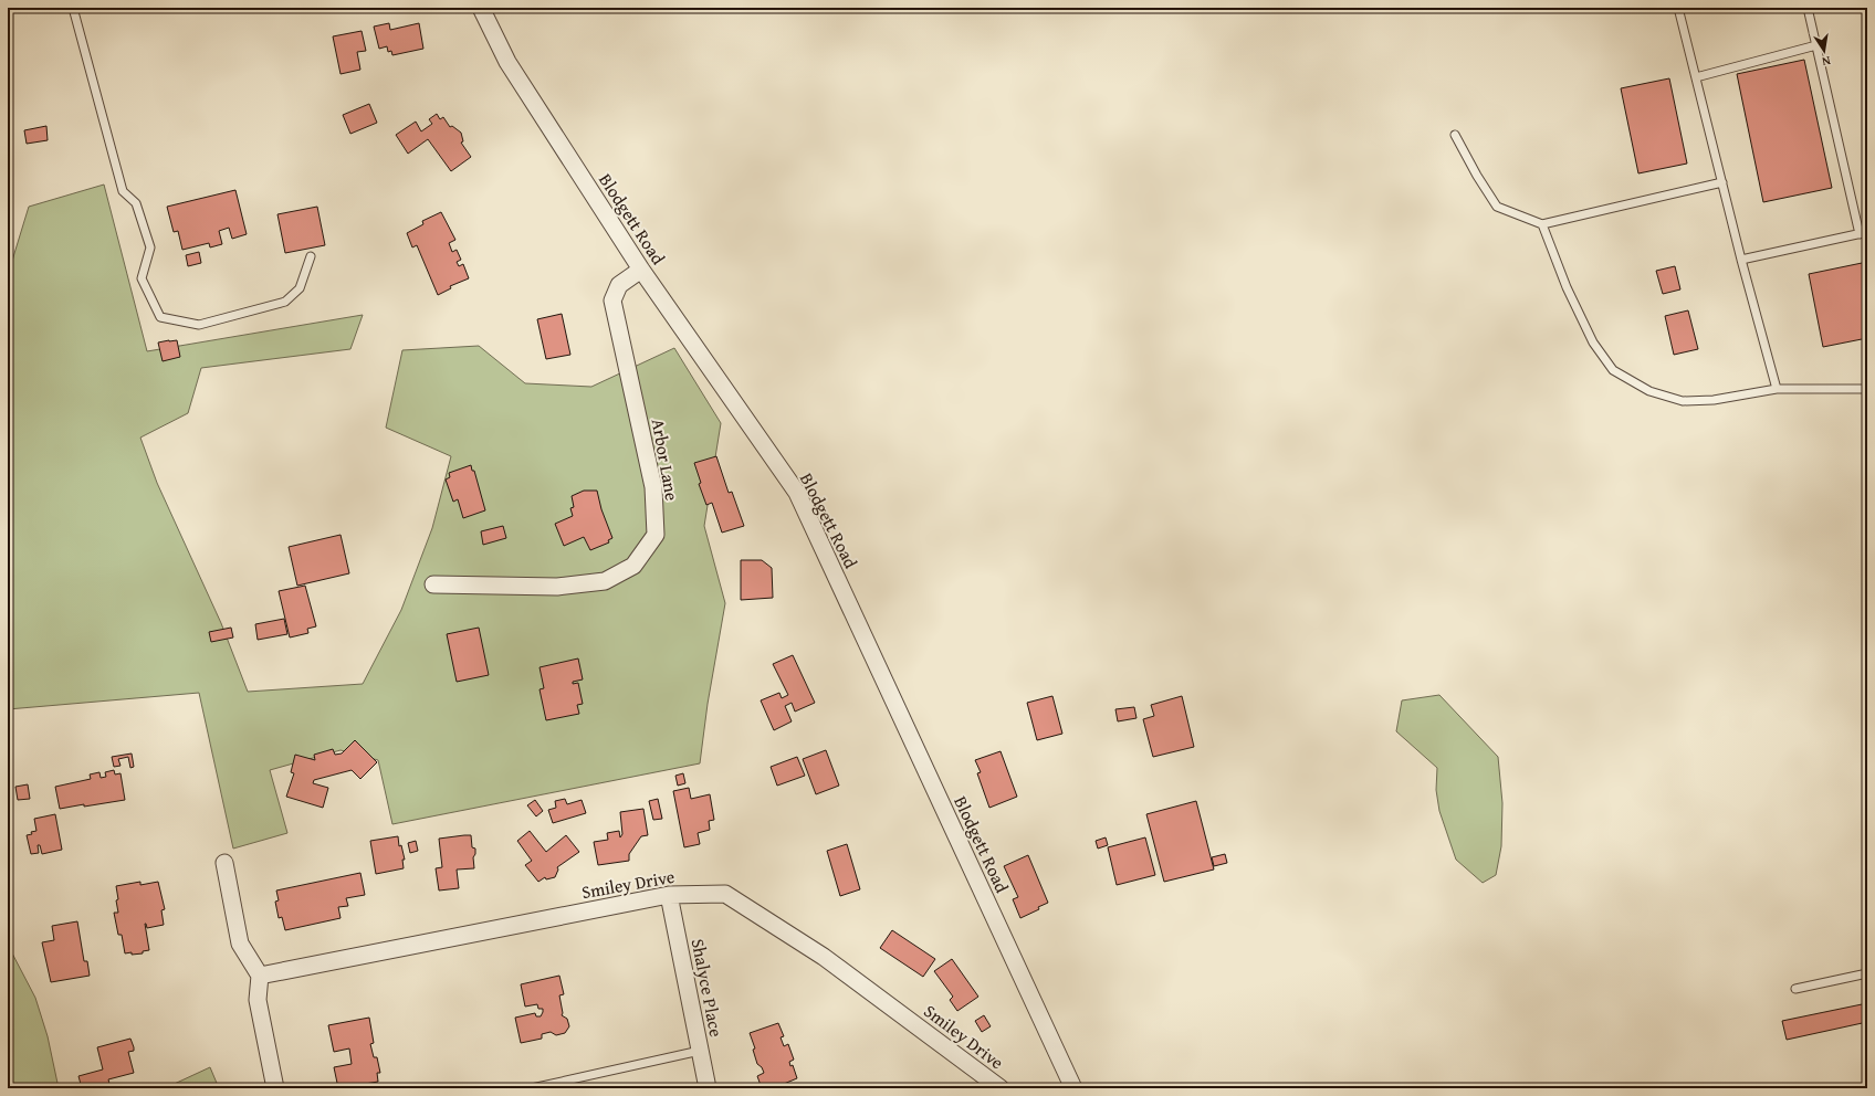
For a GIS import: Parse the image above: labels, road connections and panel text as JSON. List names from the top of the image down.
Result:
{
  "streets": {
    "street": [
      "Blodgett Road",
      "Arbor Lane",
      "Smiley Drive",
      "Shalyce Place"
    ]
  },
  "crossings": [
    ["Blodgett Road", "Arbor Lane"],
    ["Smiley Drive", "Shalyce Place"]
  ],
  "north": "bottom"
}
